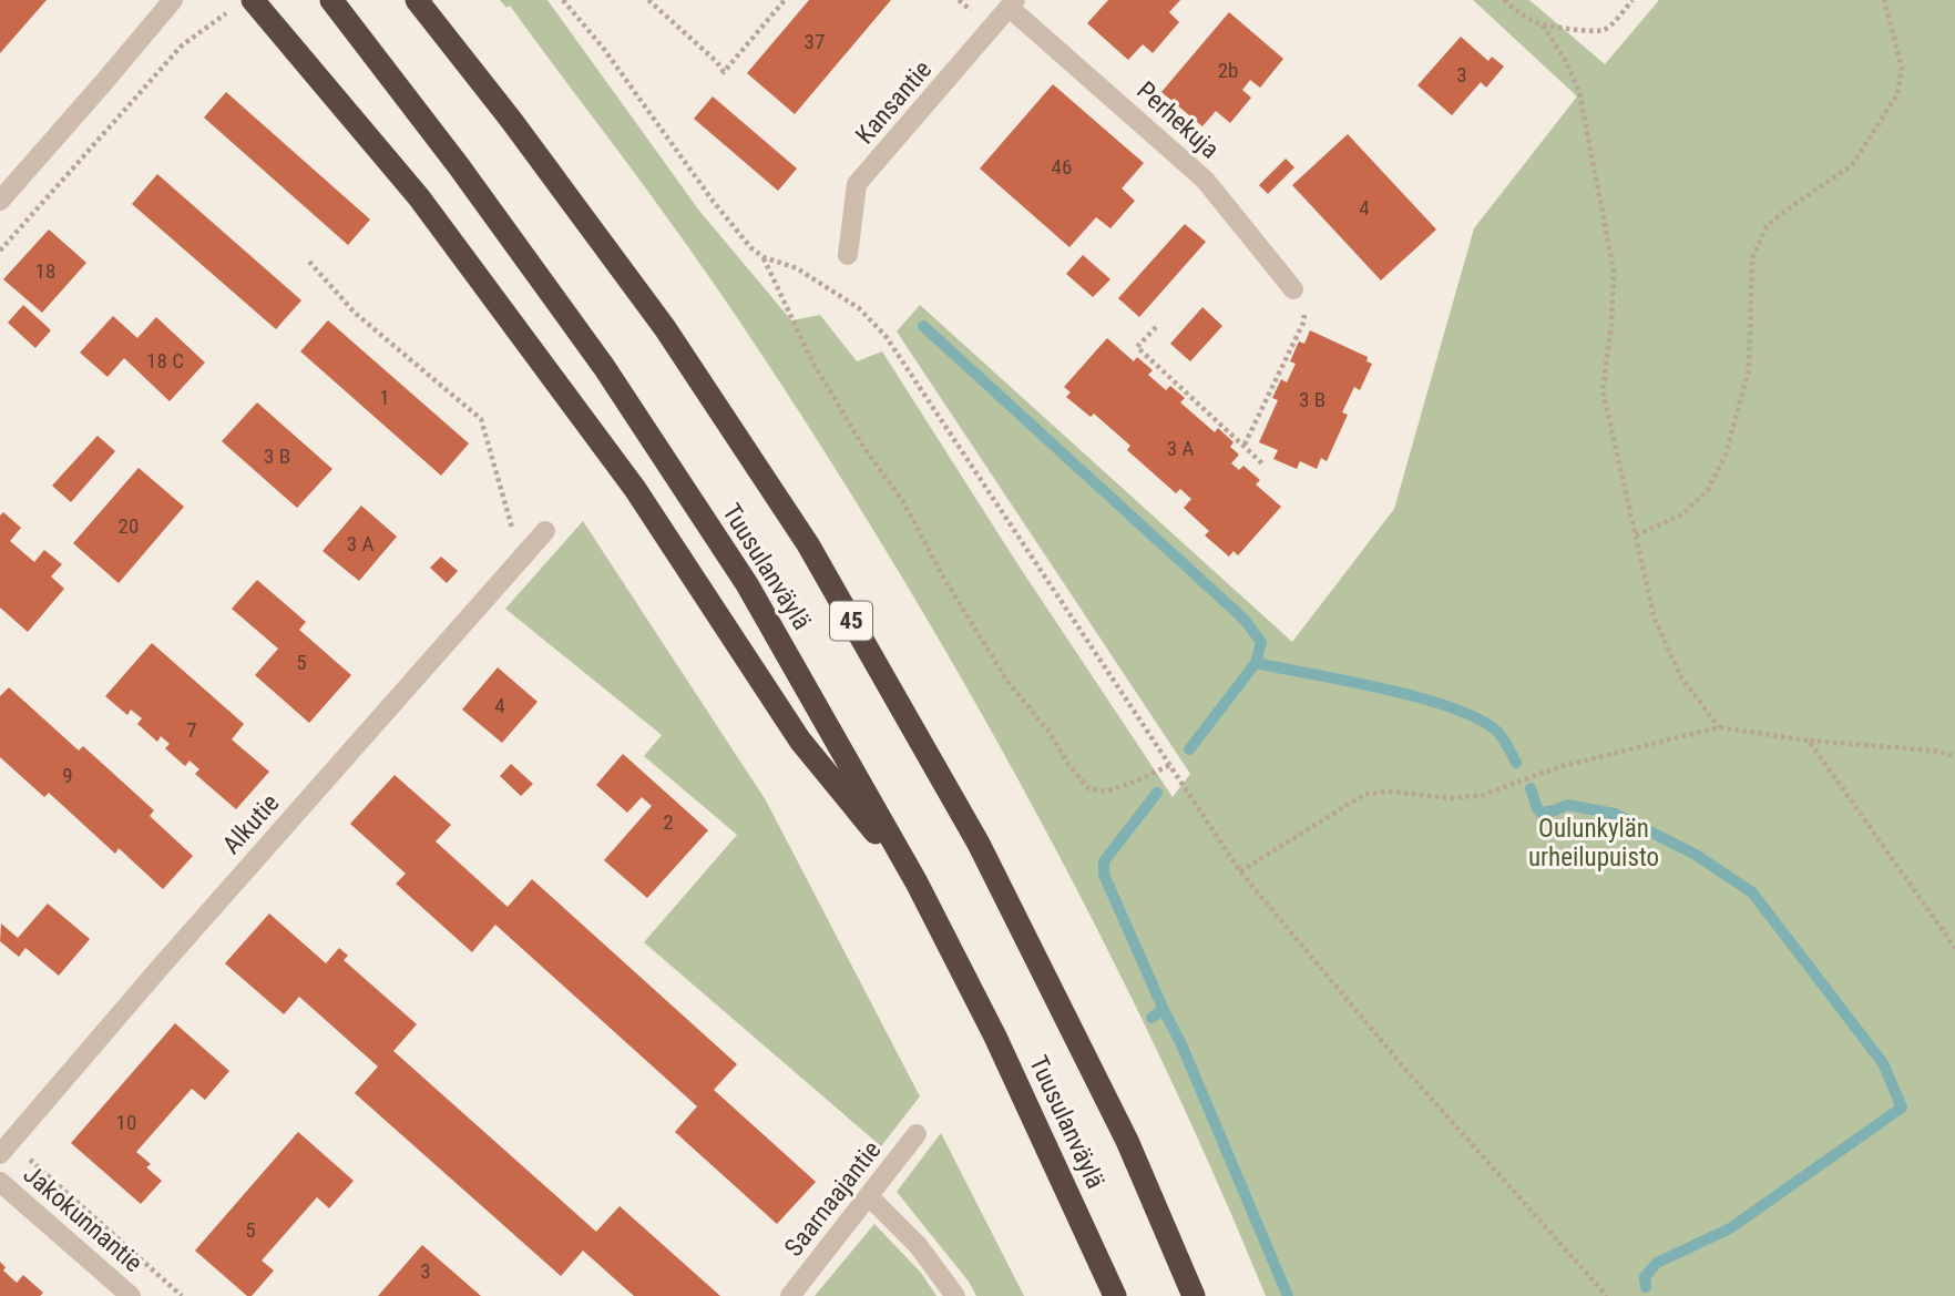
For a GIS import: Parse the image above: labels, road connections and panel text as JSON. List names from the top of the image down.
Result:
{
  "streets": {
    "highway": ["Tuusulanväylä", "45"],
    "street": [
      "Kansantie",
      "Perhekuja",
      "Alkutie",
      "Saarnaajantie",
      "Jakokunnantie"
    ]
  },
  "crossings": [
    ["Kansantie", "Perhekuja"]
  ],
  "parks": ["Oulunkylän urheilupuisto"],
  "house_numbers": [
    "37",
    "2b",
    "3",
    "46",
    "4",
    "18",
    "18 C",
    "1",
    "3 B",
    "3 A",
    "3 B",
    "20",
    "3 A",
    "5",
    "4",
    "7",
    "9",
    "2",
    "10",
    "5",
    "3"
  ]
}
